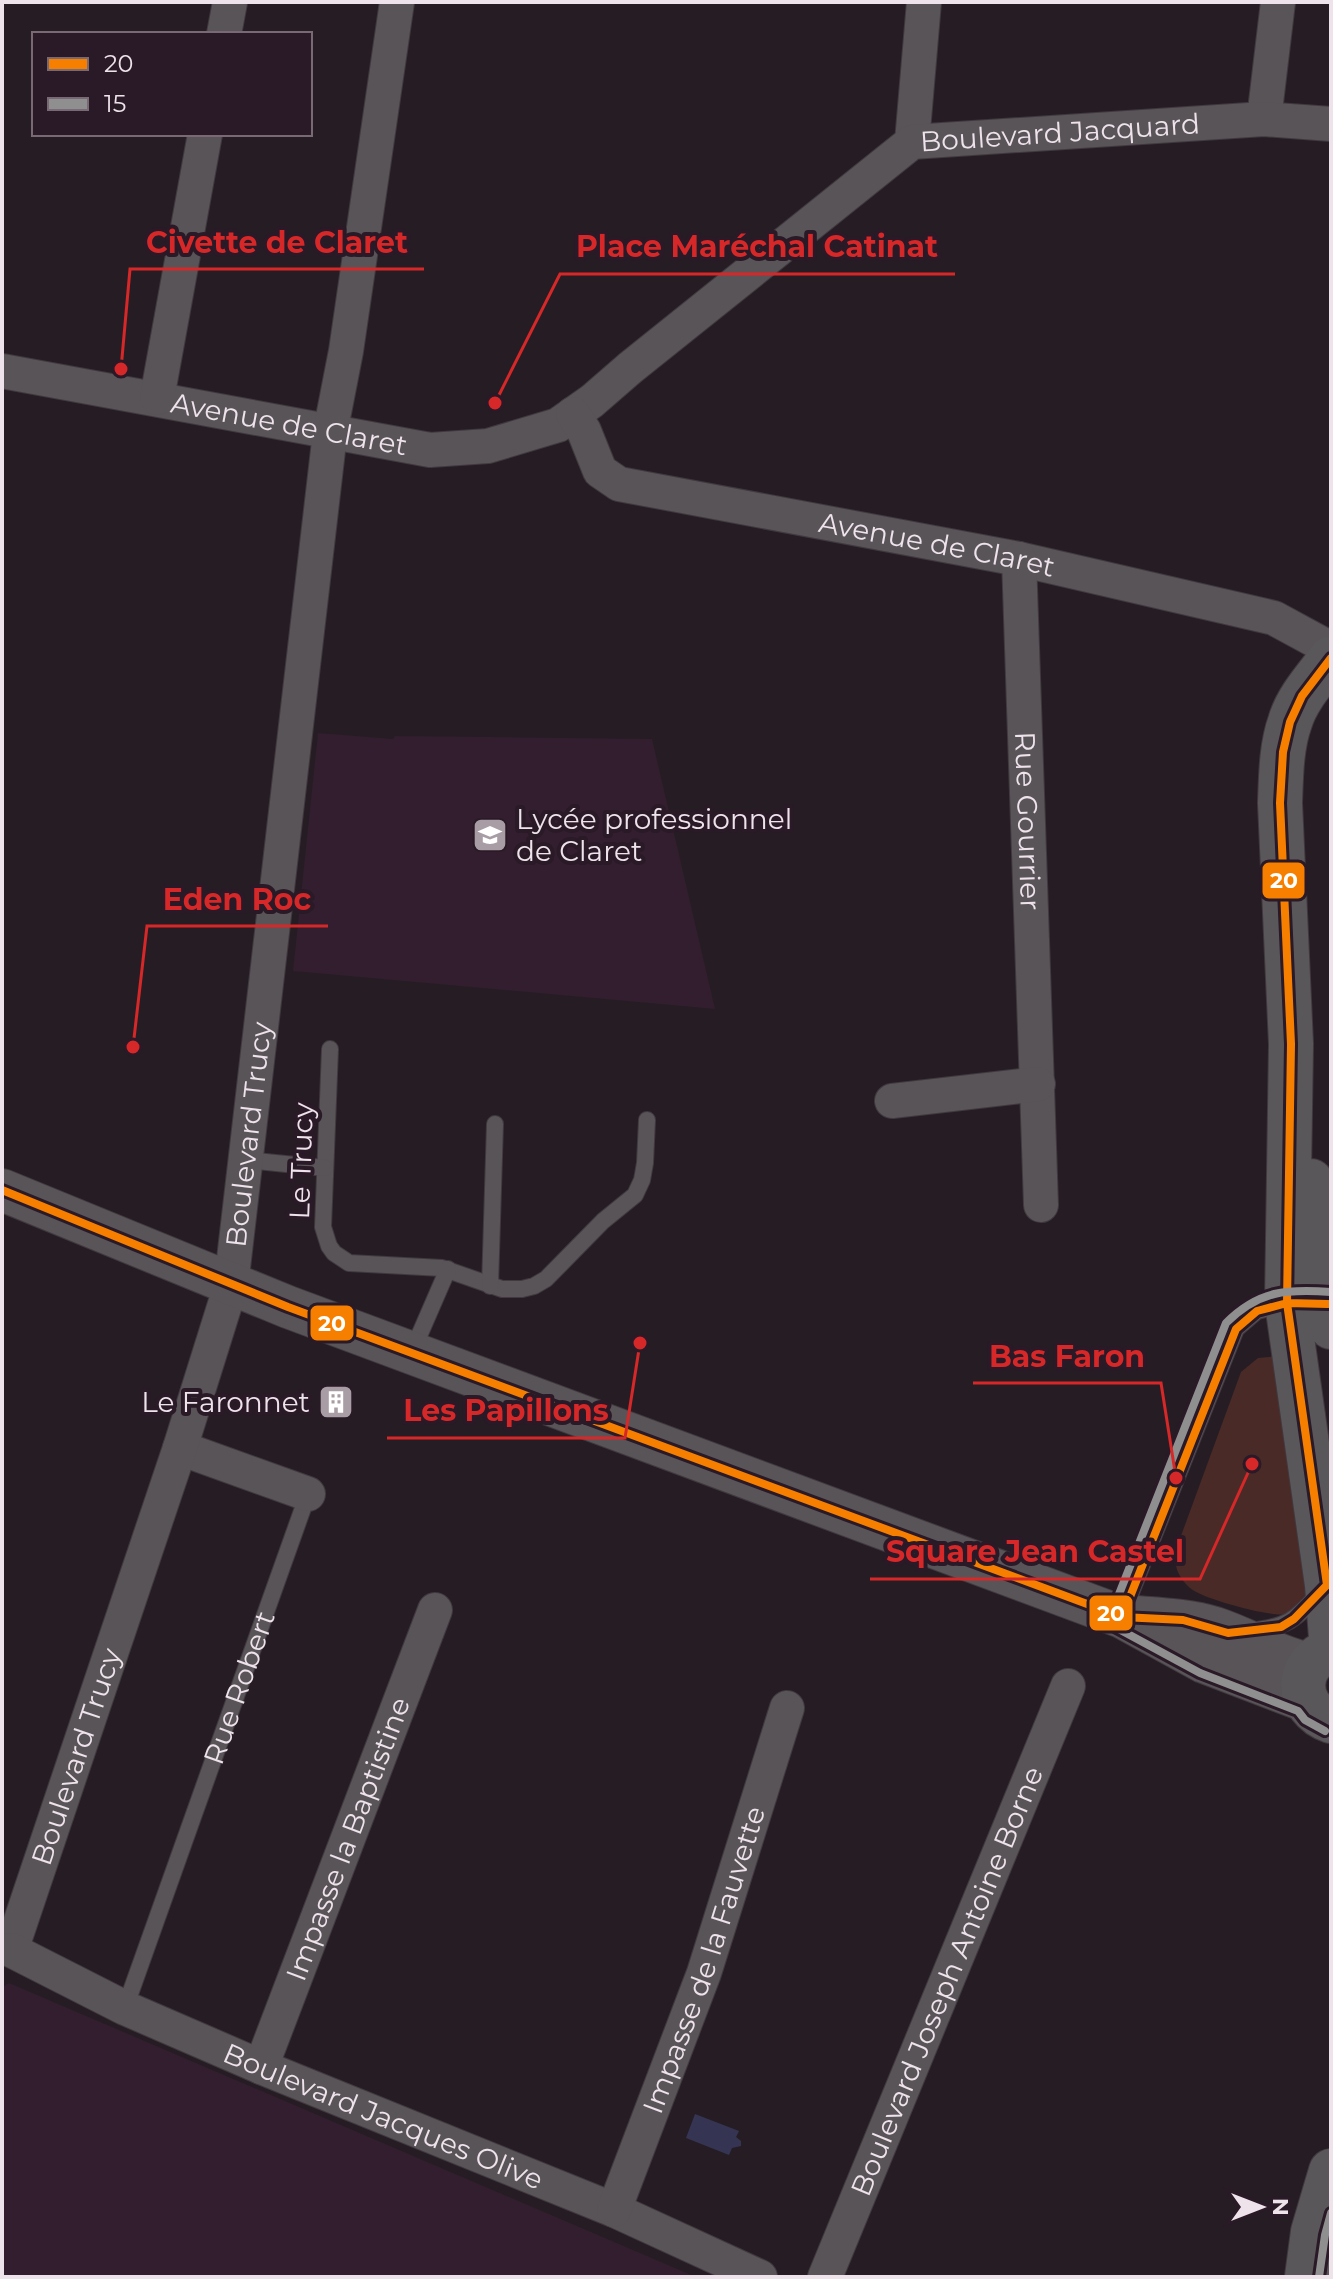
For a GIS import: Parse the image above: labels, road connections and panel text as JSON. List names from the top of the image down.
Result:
{
  "streets": {
    "street": [
      "Boulevard Jacquard",
      "Avenue de Claret",
      "Rue Gourrier",
      "Boulevard Trucy",
      "Rue Robert",
      "Impasse la Baptistine",
      "Impasse de la Fauvette",
      "Boulevard Joseph Antoine Borne",
      "Boulevard Jacques Olive"
    ],
    "lane": ["Le Trucy"]
  },
  "crossings": [
    ["Boulevard Jacquard", "Avenue de Claret"],
    ["Avenue de Claret", "Rue Gourrier"],
    ["Avenue de Claret", "Boulevard Trucy"],
    ["Boulevard Trucy", "Rue Robert"],
    ["Boulevard Trucy", "Boulevard Jacques Olive"],
    ["Rue Robert", "Boulevard Jacques Olive"],
    ["Impasse la Baptistine", "Boulevard Jacques Olive"],
    ["Impasse de la Fauvette", "Boulevard Jacques Olive"]
  ],
  "places": {
    "other": [
      "Civette de Claret",
      "Place Maréchal Catinat",
      "Eden Roc",
      "Les Papillons",
      "Square Jean Castel",
      "Bas Faron"
    ],
    "school or university": ["Lycée professionnel de Claret"],
    "building": ["Le Faronnet"]
  },
  "lines": ["transit line 20", "transit line 15"],
  "legend": ["20", "15"],
  "north": "right"
}
